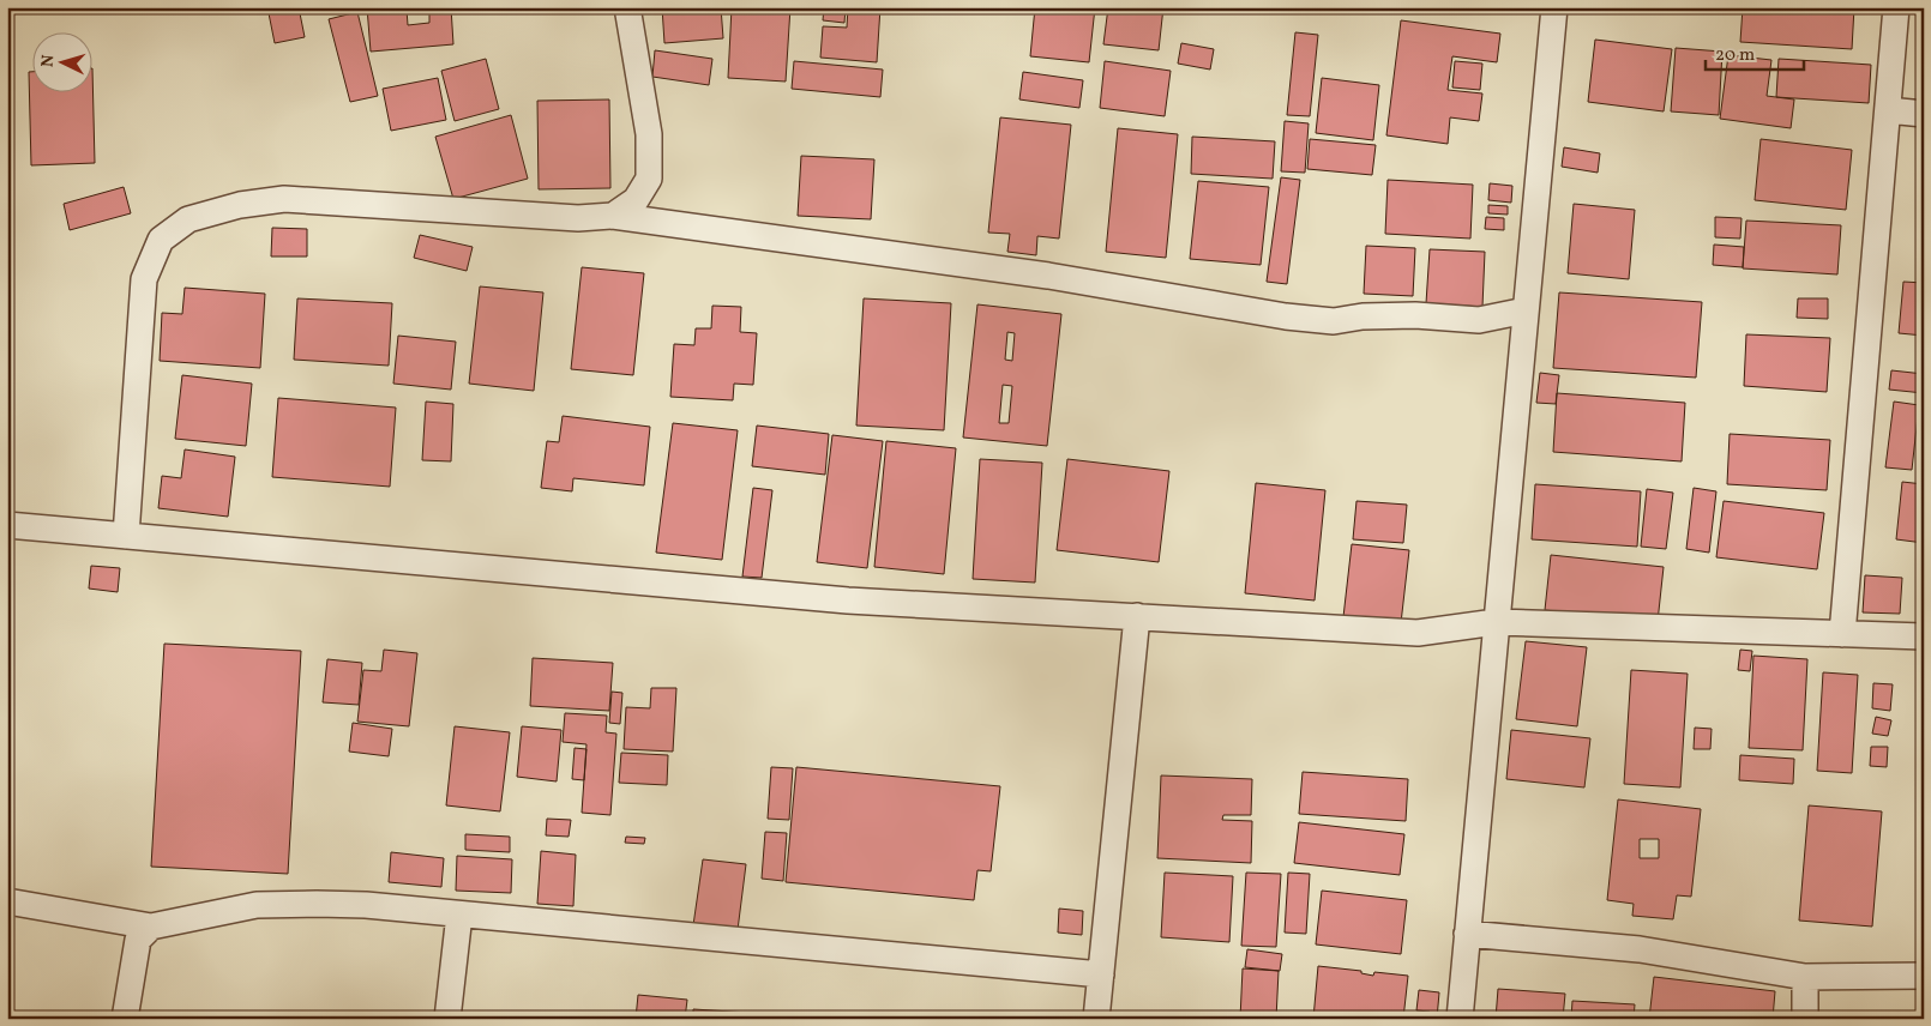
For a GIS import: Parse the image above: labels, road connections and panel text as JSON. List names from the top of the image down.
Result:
{
  "scale_bar": "20 m",
  "north": "left"
}
